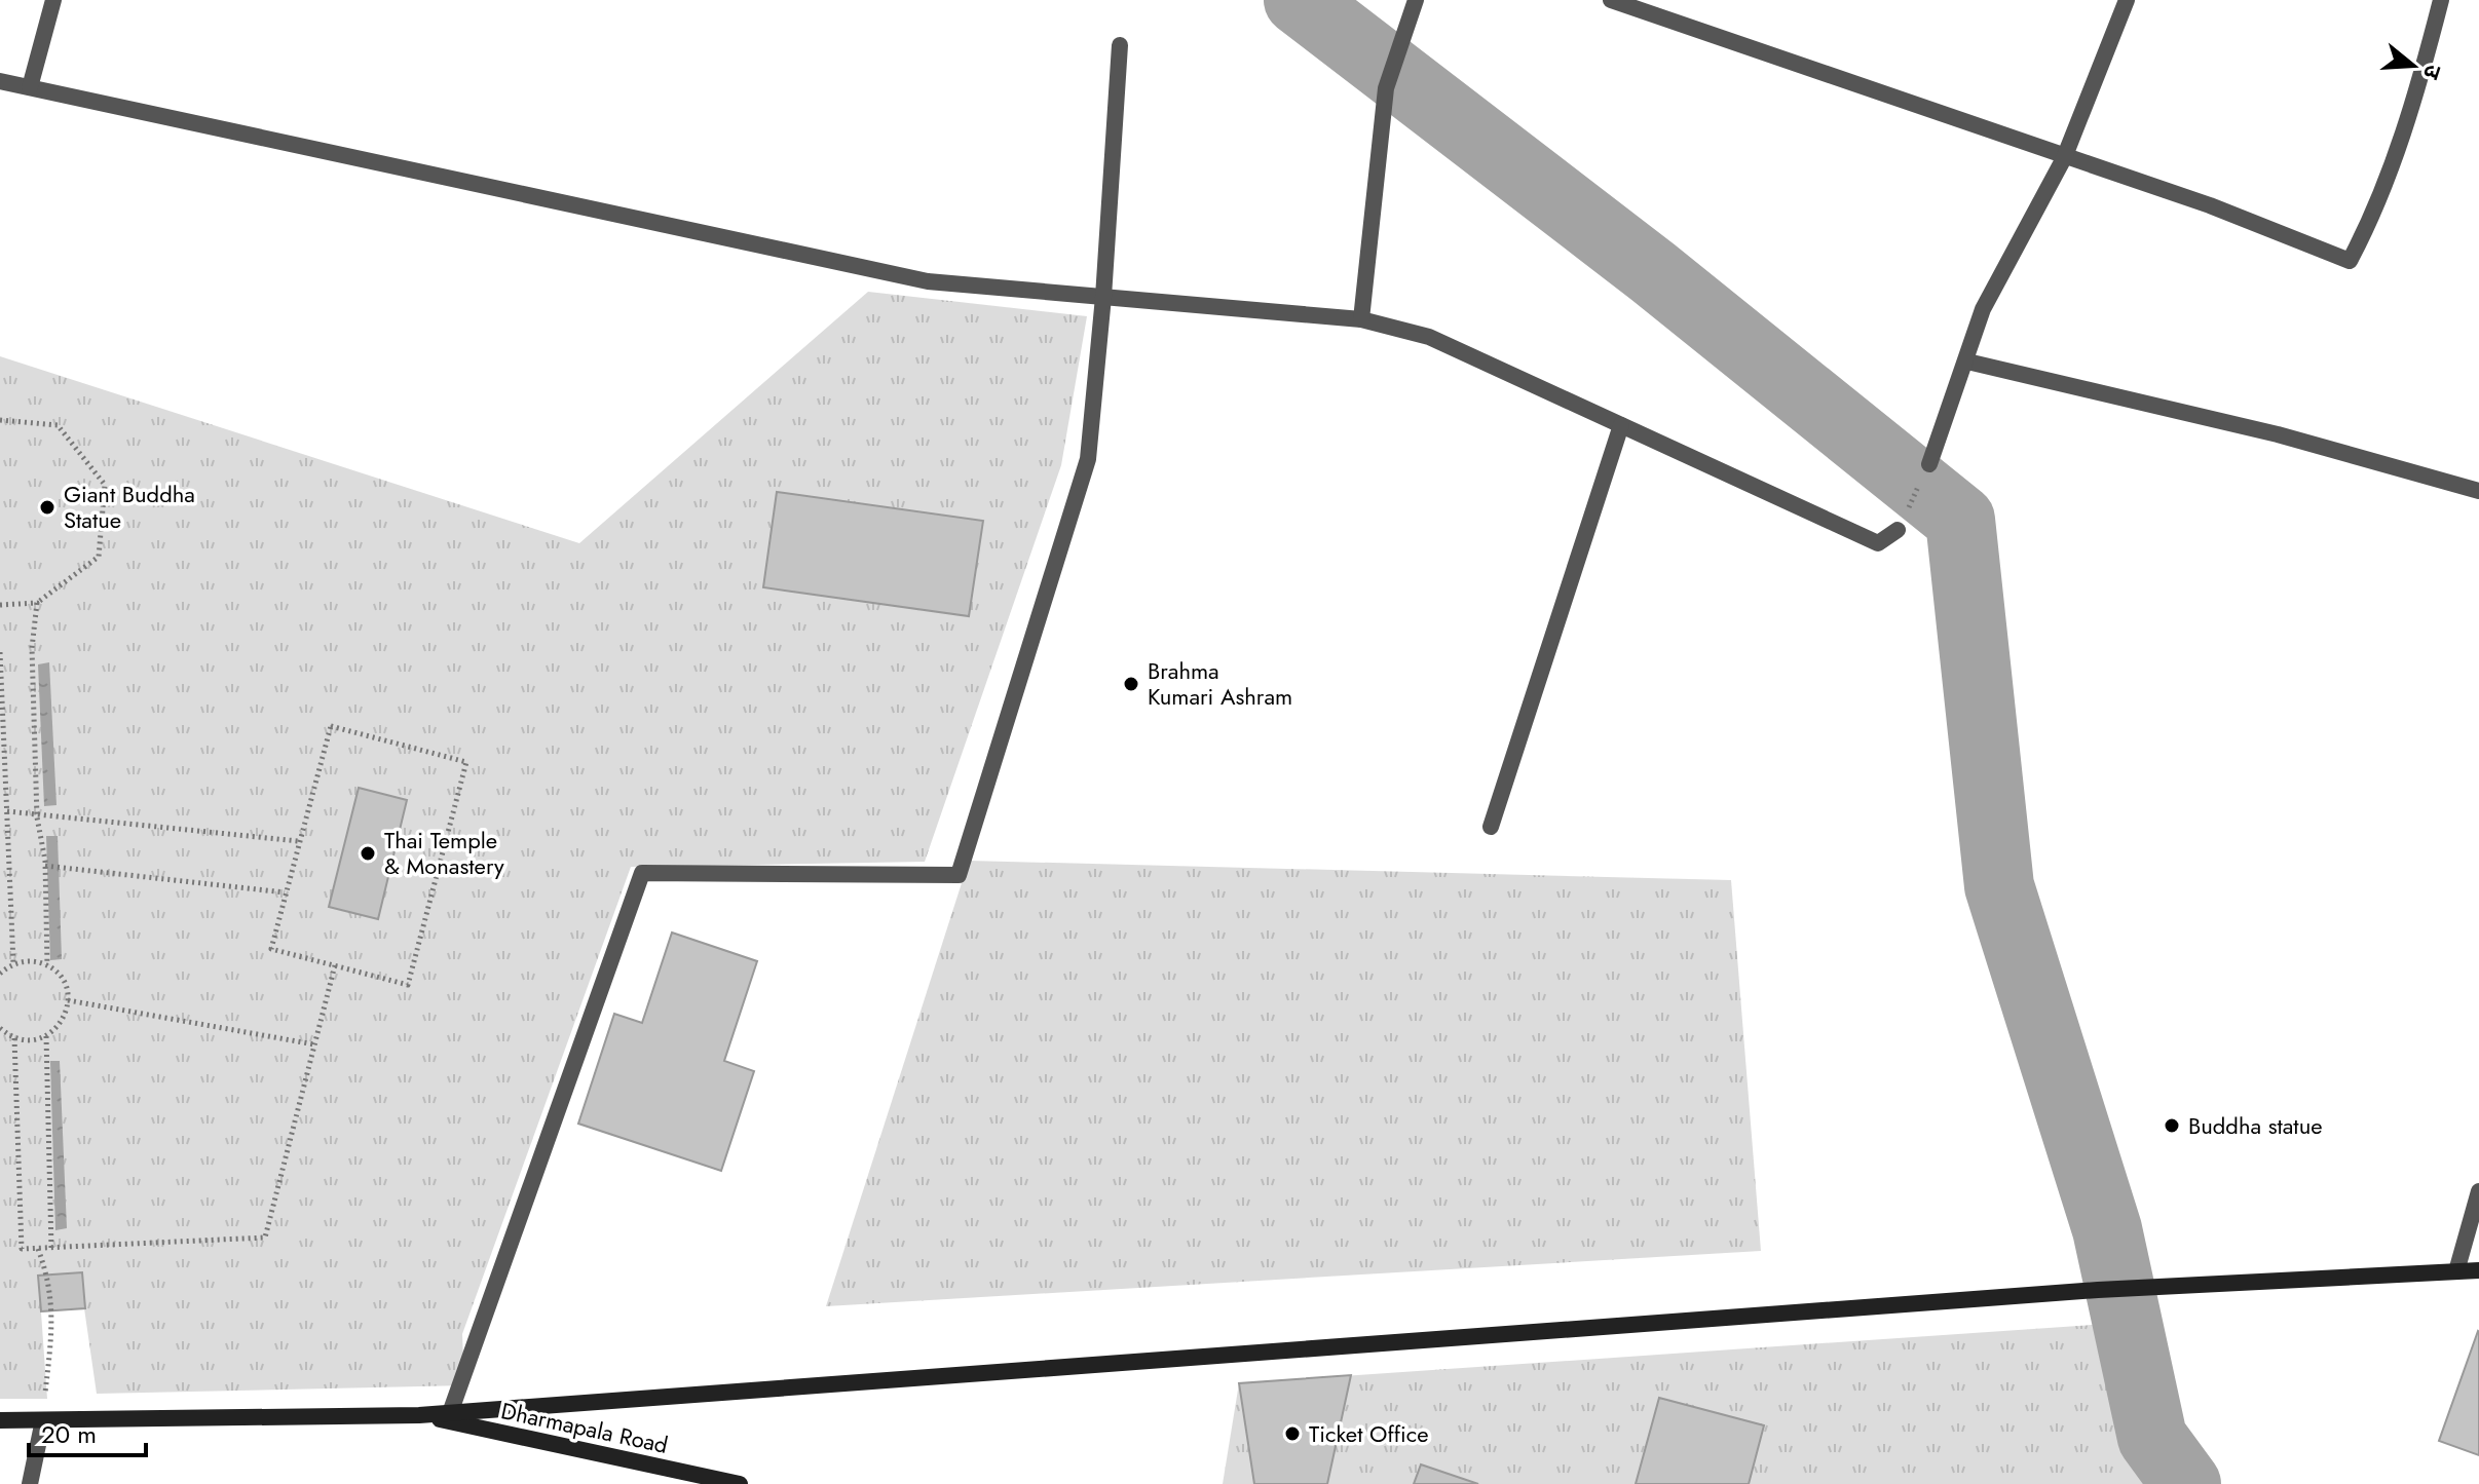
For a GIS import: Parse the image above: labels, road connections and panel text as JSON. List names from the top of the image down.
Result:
{
  "streets": {
    "street": ["Dharmapala Road"]
  },
  "places": [
    "Giant Buddha Statue",
    "Brahma Kumari Ashram",
    "Thai Temple & Monastery",
    "Buddha statue",
    "Ticket Office"
  ],
  "scale_bar": "20 m",
  "north": "right"
}
